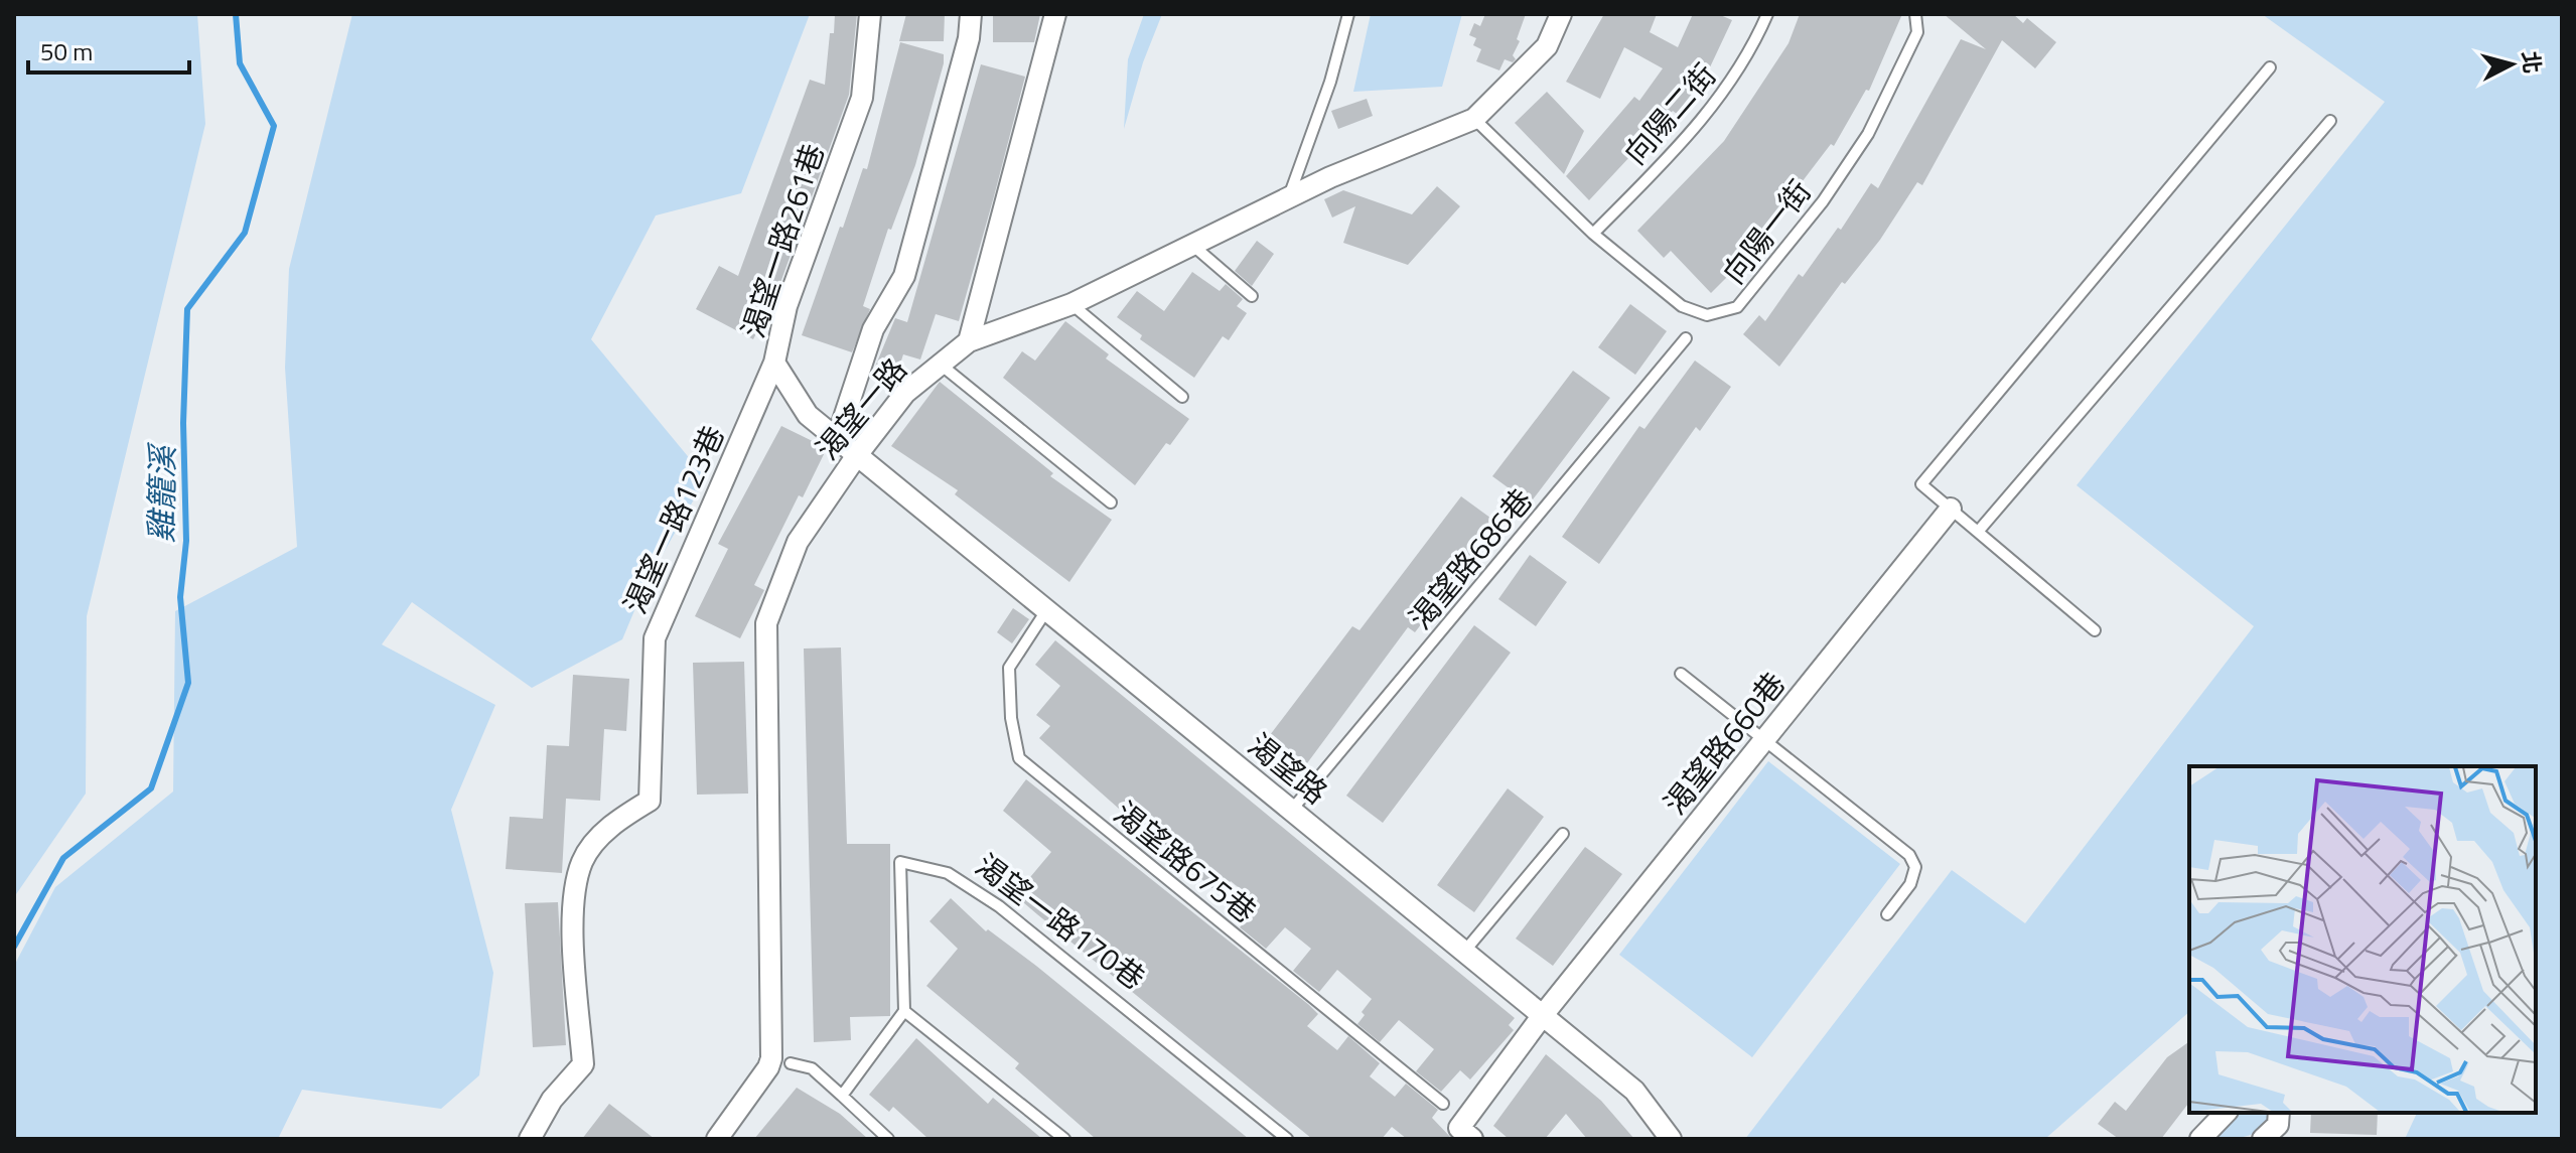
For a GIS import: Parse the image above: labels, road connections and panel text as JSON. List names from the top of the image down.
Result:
{
  "streets": {
    "street": [
      "渴望一路261巷",
      "渴望一路",
      "渴望一路123巷",
      "渴望路660巷",
      "渴望路"
    ],
    "lane": [
      "向陽二街",
      "向陽一街",
      "渴望路686巷",
      "渴望路675巷",
      "渴望一路170巷"
    ]
  },
  "crossings": [
    ["向陽二街", "向陽一街"],
    ["向陽一街", "渴望一路"],
    ["渴望一路261巷", "渴望一路"],
    ["渴望一路261巷", "渴望一路123巷"],
    ["渴望一路261巷", "渴望路"],
    ["渴望一路", "渴望路"],
    ["渴望路686巷", "渴望路"],
    ["渴望路660巷", "渴望路"],
    ["渴望路", "渴望路675巷"]
  ],
  "water": ["雞籠溪"],
  "scale_bar": "50 m",
  "north": "right"
}
